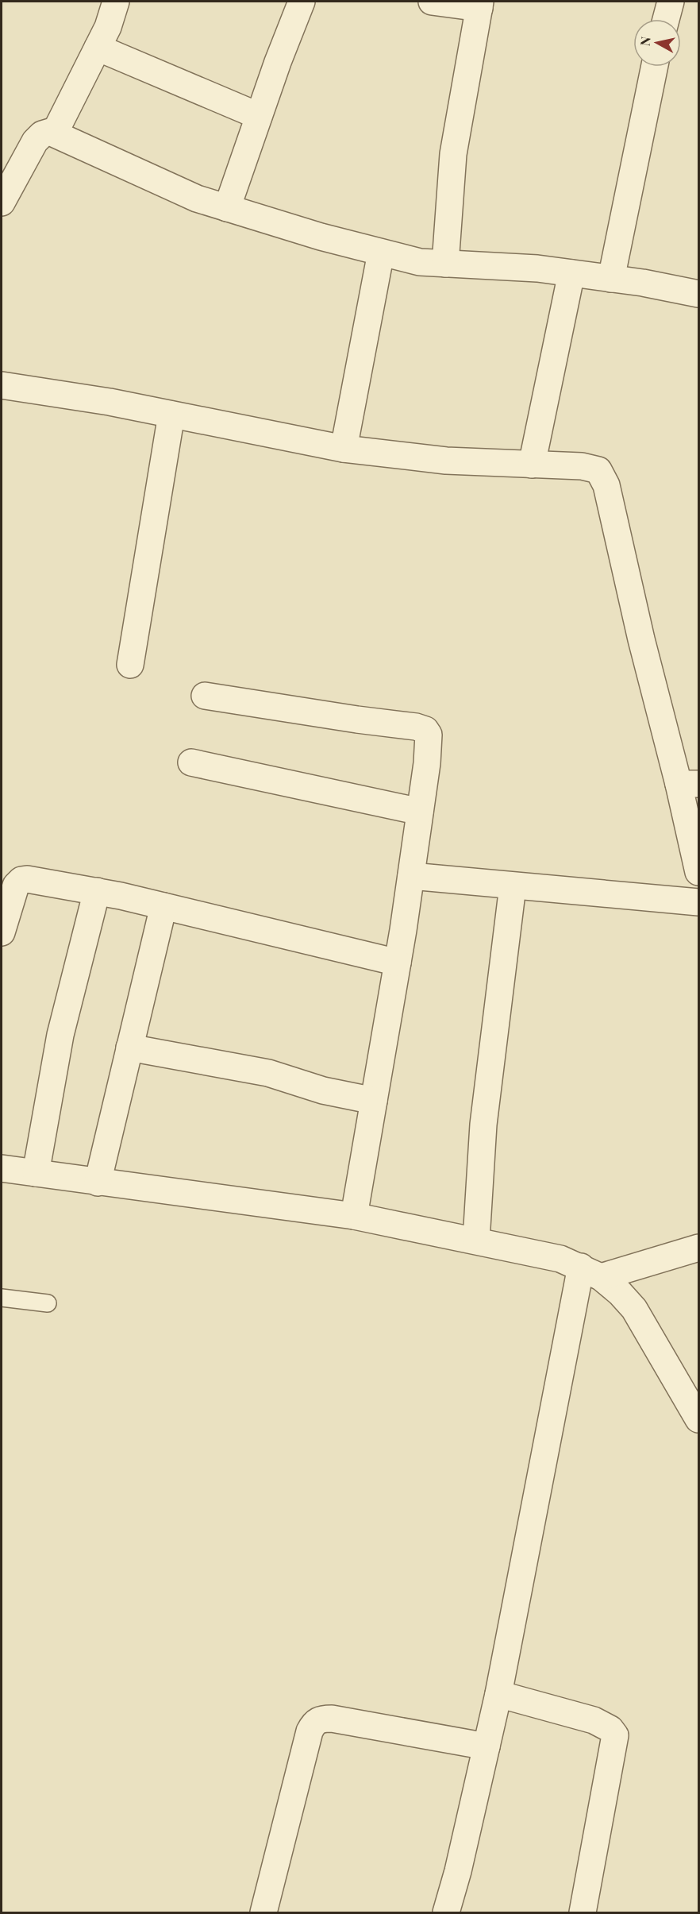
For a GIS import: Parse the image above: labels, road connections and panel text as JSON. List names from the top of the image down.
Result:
{
  "north": "left"
}
